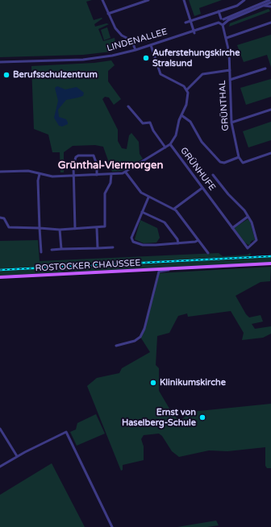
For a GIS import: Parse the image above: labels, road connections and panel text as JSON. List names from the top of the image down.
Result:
{
  "streets": {
    "main road": ["ROSTOCKER CHAUSSEE"],
    "street": ["LINDENALLEE", "GRÜNTHAL", "GRÜNHUFE"]
  },
  "districts": ["Grünthal-Viermorgen"],
  "places": [
    "Auferstehungskirche Stralsund",
    "Berufsschulzentrum",
    "Klinikumskirche",
    "Ernst von Haselberg-Schule"
  ]
}
